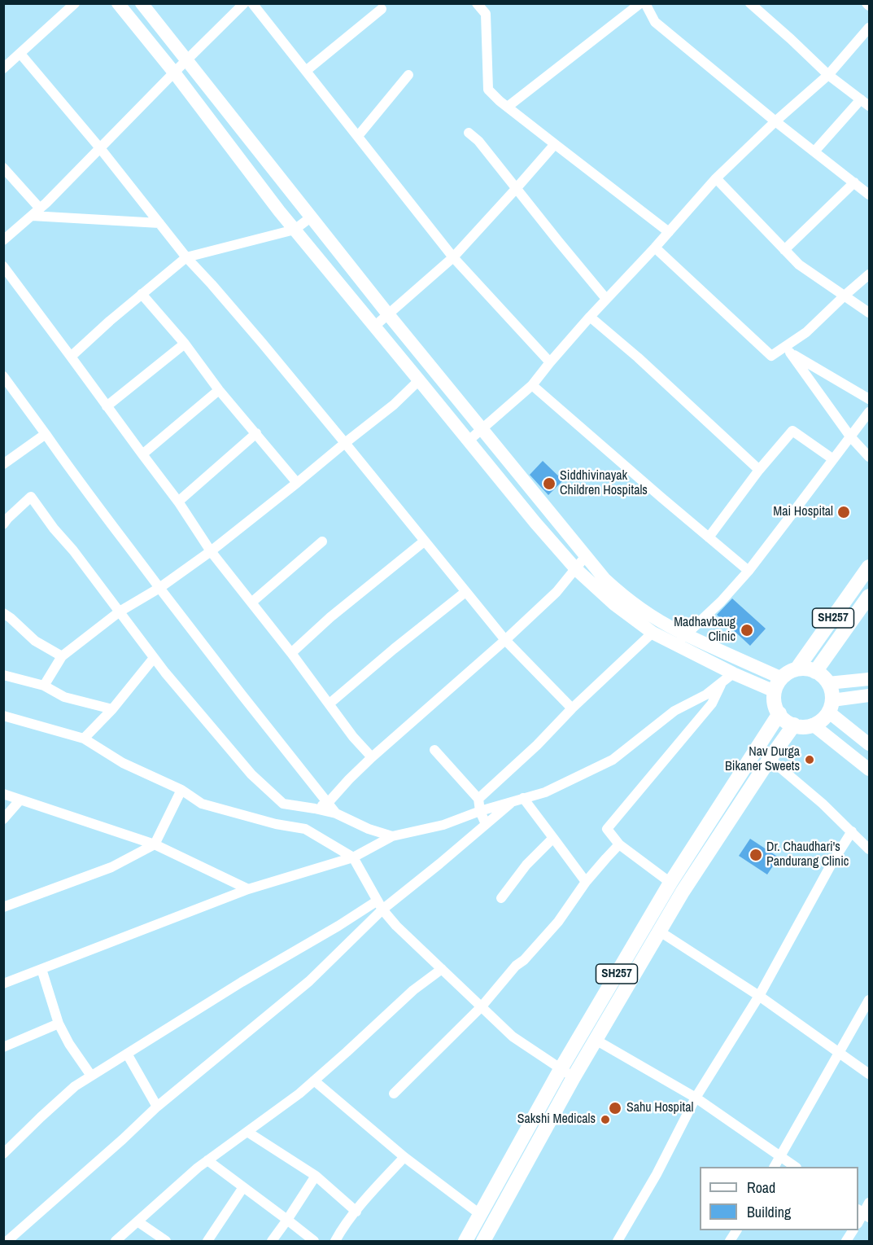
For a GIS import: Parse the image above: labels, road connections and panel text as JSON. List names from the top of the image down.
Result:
{
  "streets": {
    "main road": ["SH257"]
  },
  "places": [
    "Siddhivinayak Children Hospitals",
    "Mai Hospital",
    "Madhavbaug Clinic",
    "Nav Durga Bikaner Sweets",
    "Dr. Chaudhari's Pandurang Clinic",
    "Sahu Hospital",
    "Sakshi Medicals"
  ],
  "legend": ["Road", "Building"]
}
